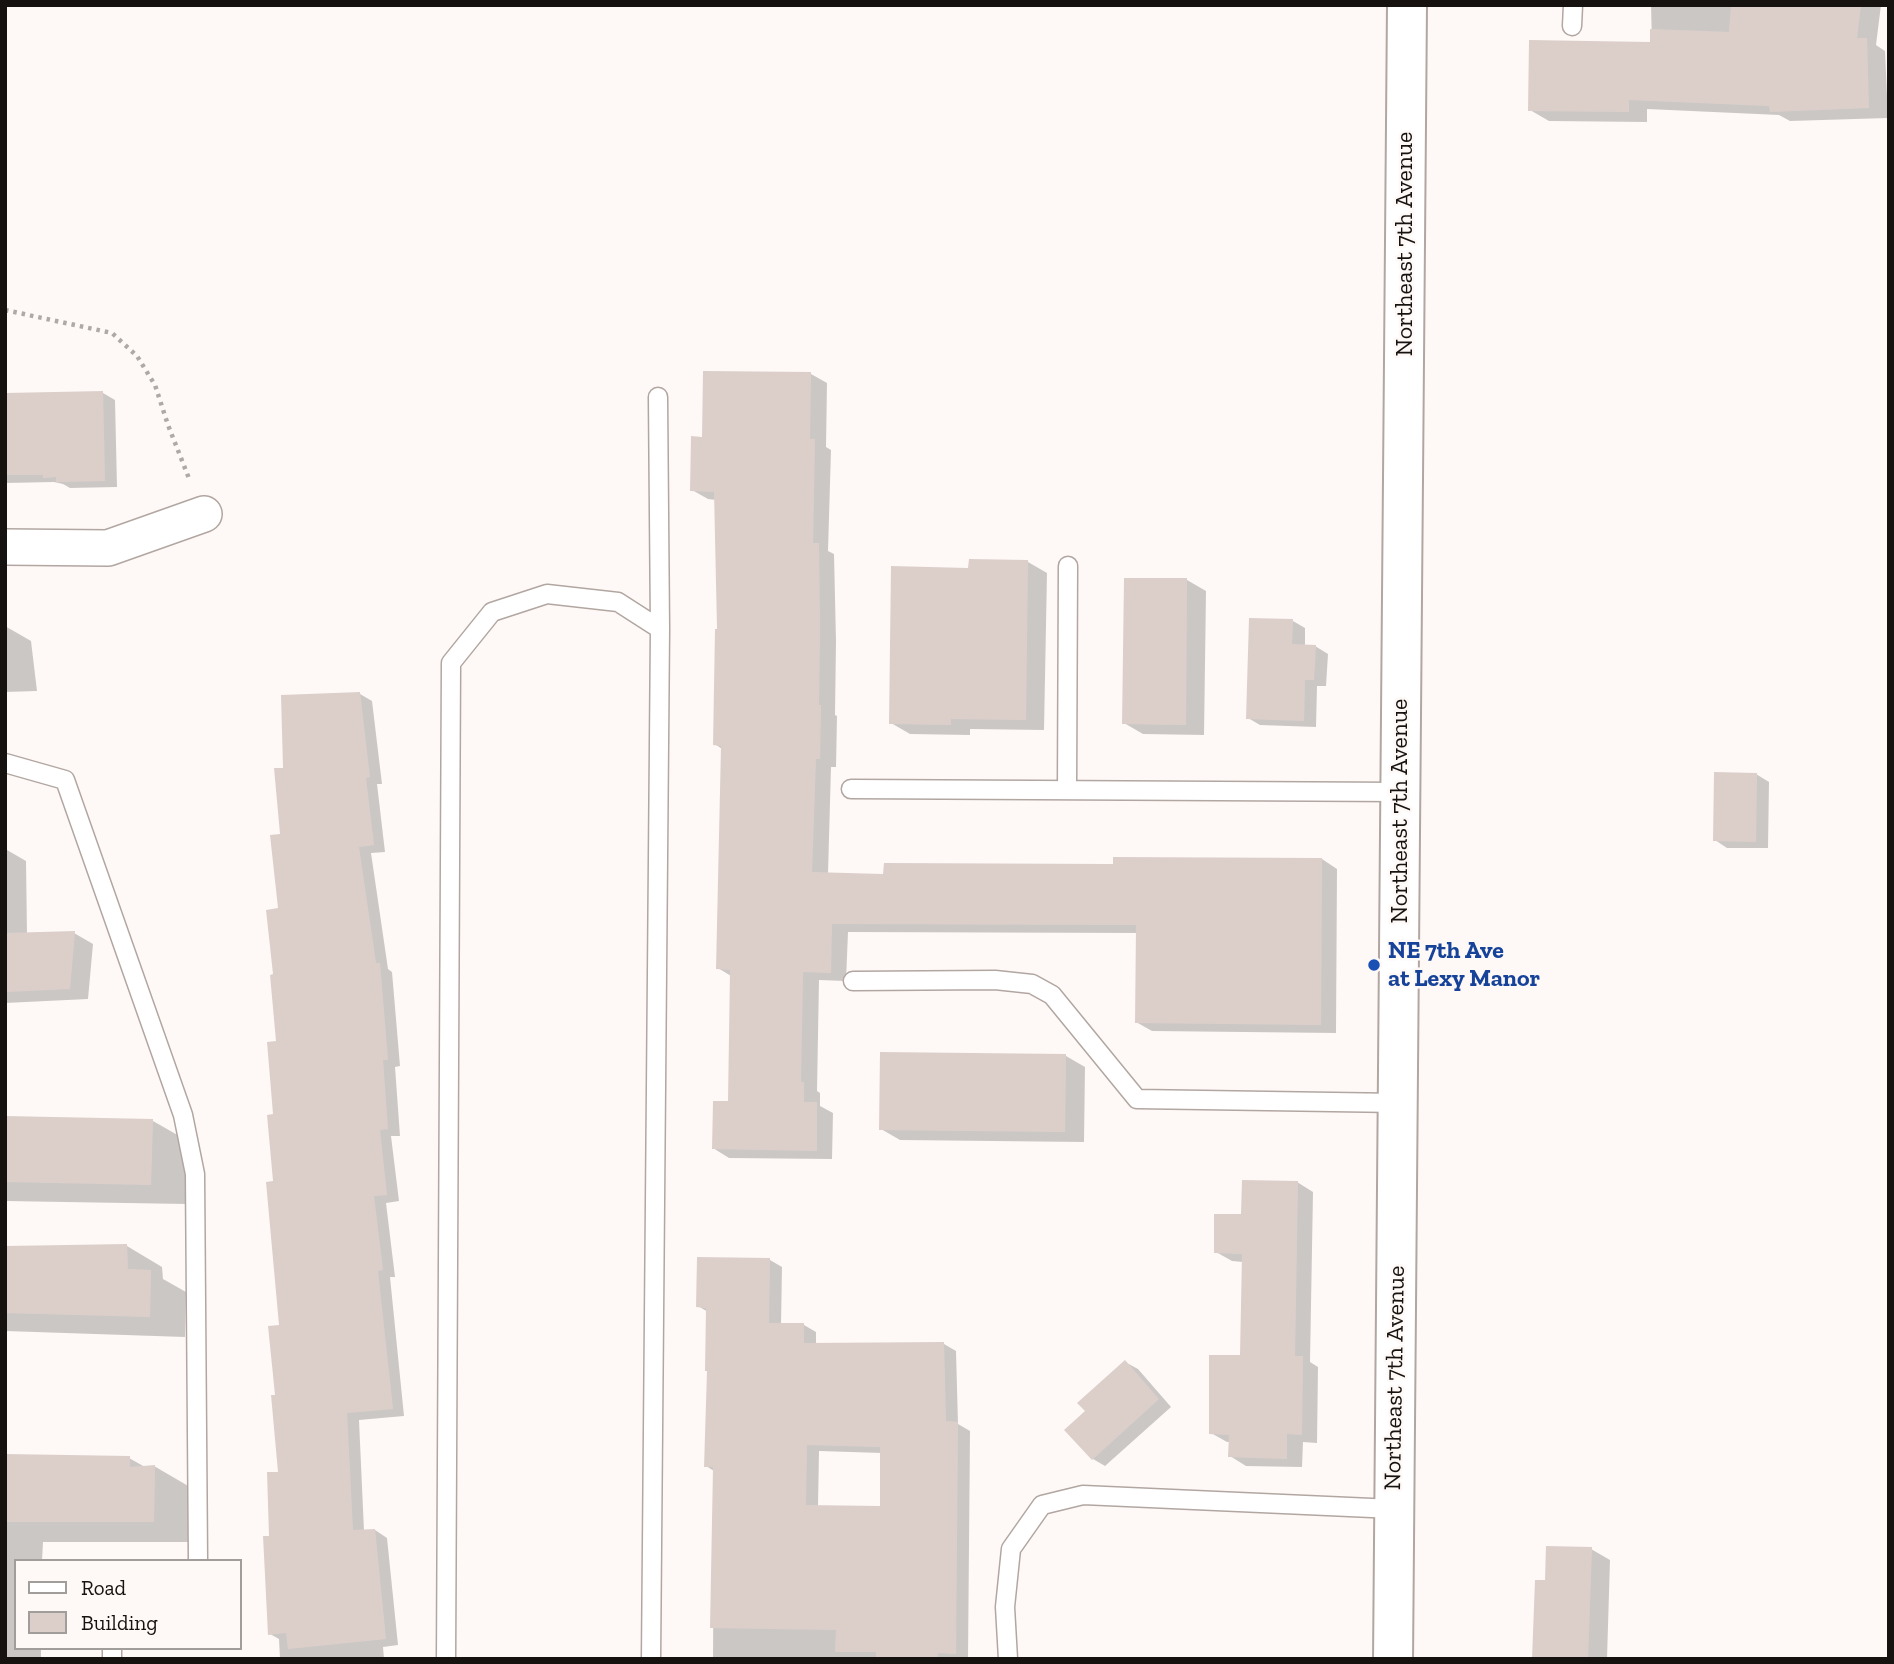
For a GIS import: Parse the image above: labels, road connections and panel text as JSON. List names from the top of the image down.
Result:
{
  "streets": {
    "street": ["Northeast 7th Avenue"]
  },
  "places": ["NE 7th Ave at Lexy Manor"],
  "legend": ["Road", "Building"]
}
